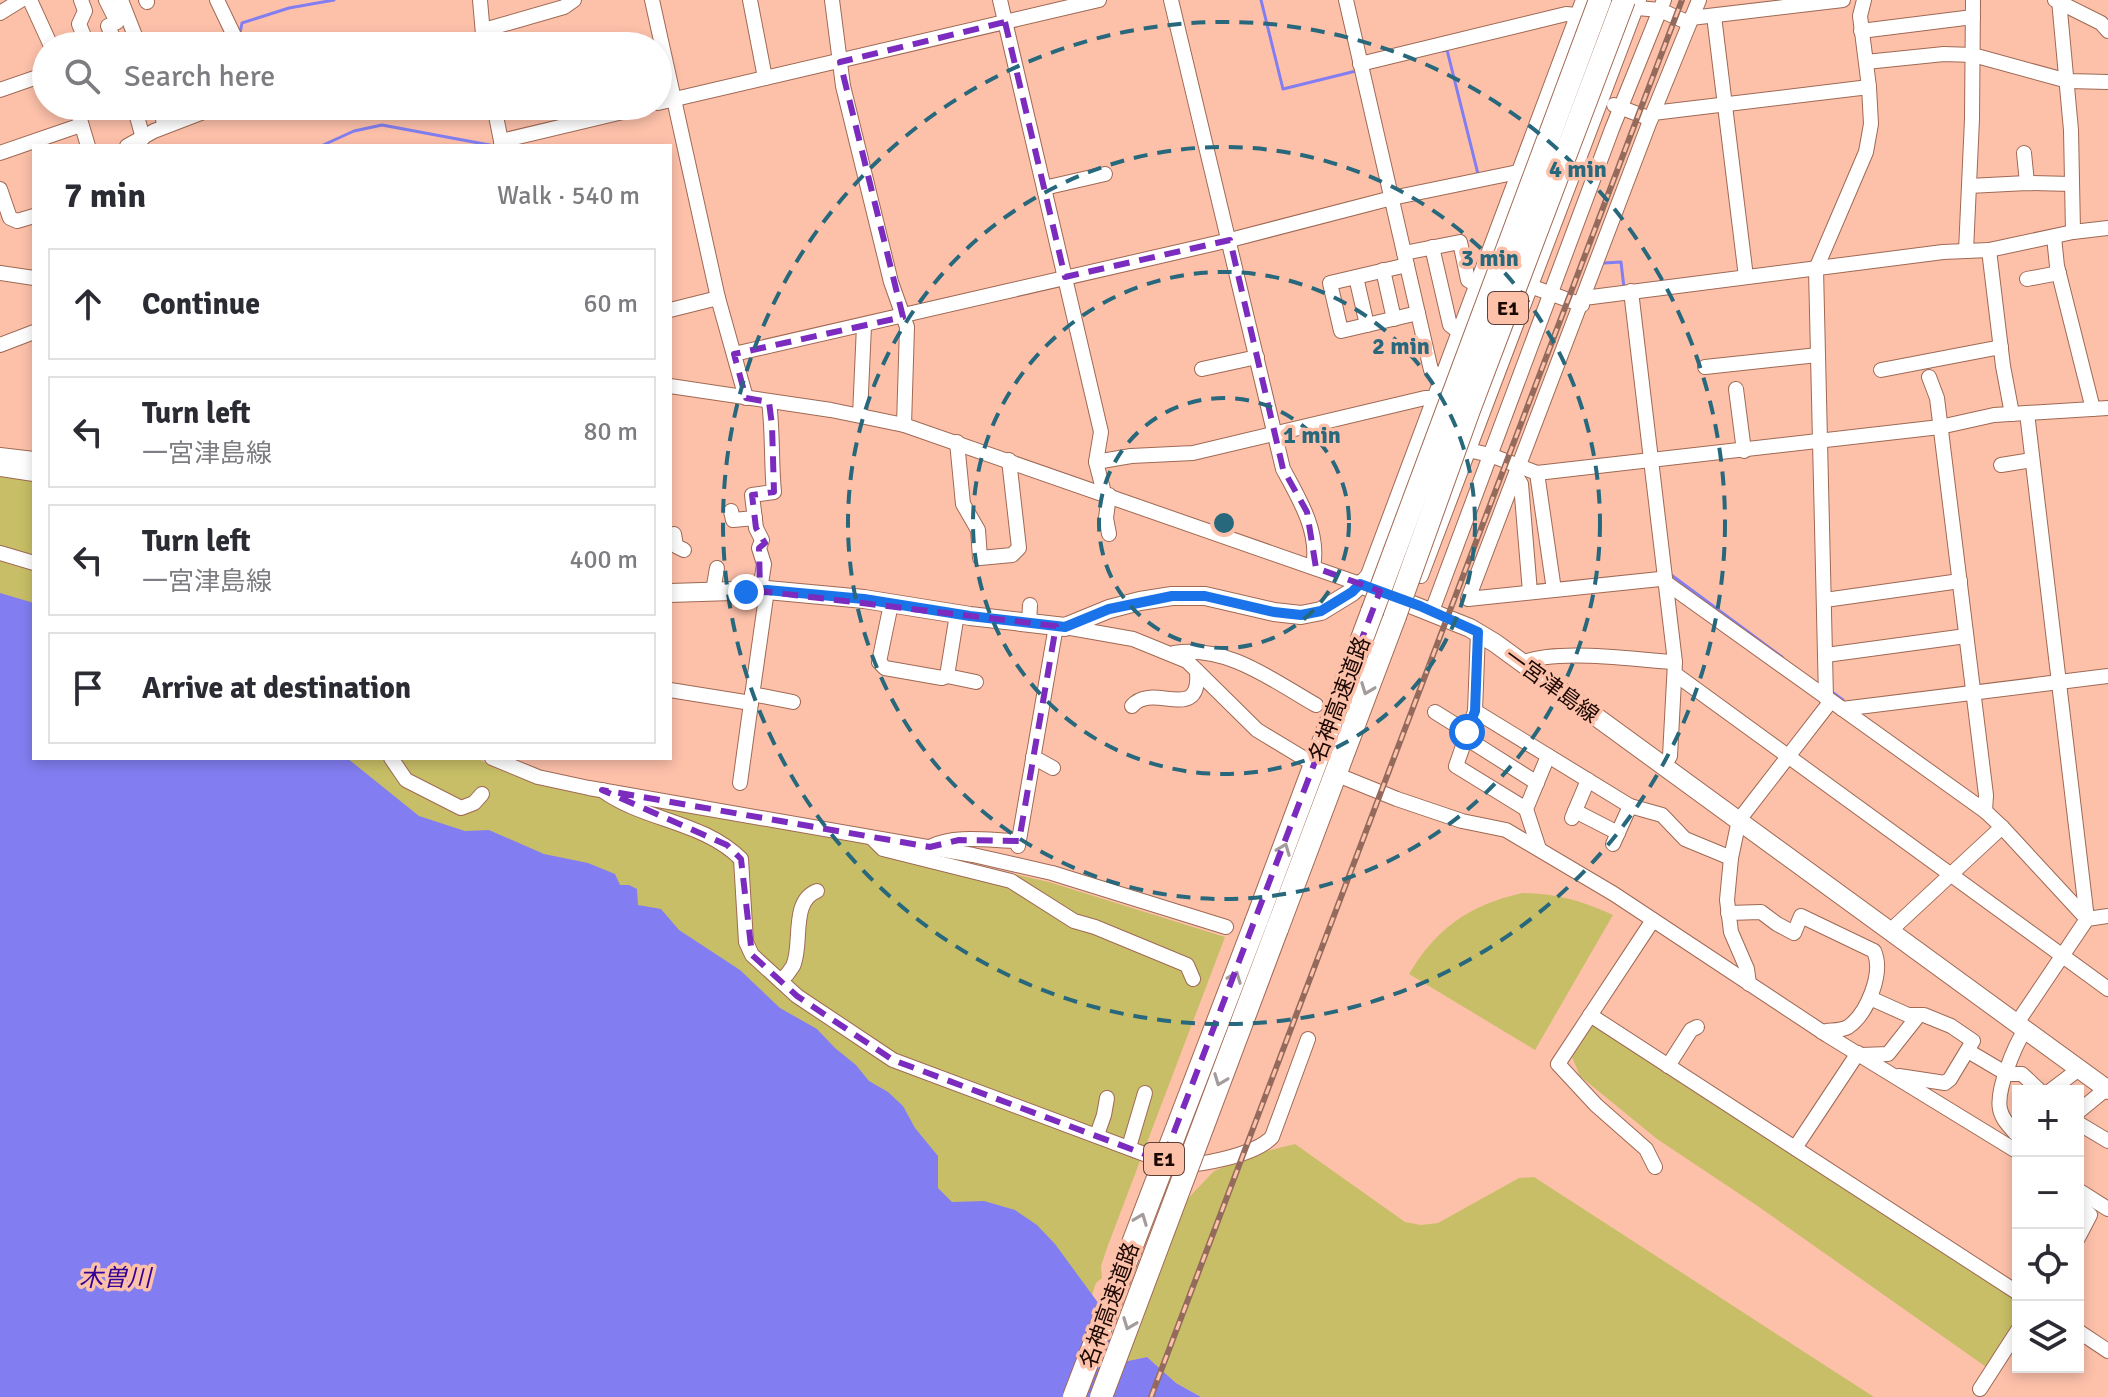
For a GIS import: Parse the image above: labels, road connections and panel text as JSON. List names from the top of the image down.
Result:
{
  "streets": {
    "highway": ["E1", "名神高速道路"],
    "main road": ["一宮津島線"]
  },
  "crossings": [
    ["一宮津島線", "名神高速道路"]
  ],
  "water": ["木曽川"],
  "page": {
    "search": "Search here",
    "heading": ["7 min", "Walk · 540 m"],
    "list": [
      ["Continue", "60 m"],
      ["Turn left", "一宮津島線", "80 m"],
      ["Turn left", "一宮津島線", "400 m"],
      "Arrive at destination"
    ],
    "map_buttons": ["+", "−"]
  },
  "rings": [
    "4 min",
    "3 min",
    "2 min",
    "1 min"
  ]
}
